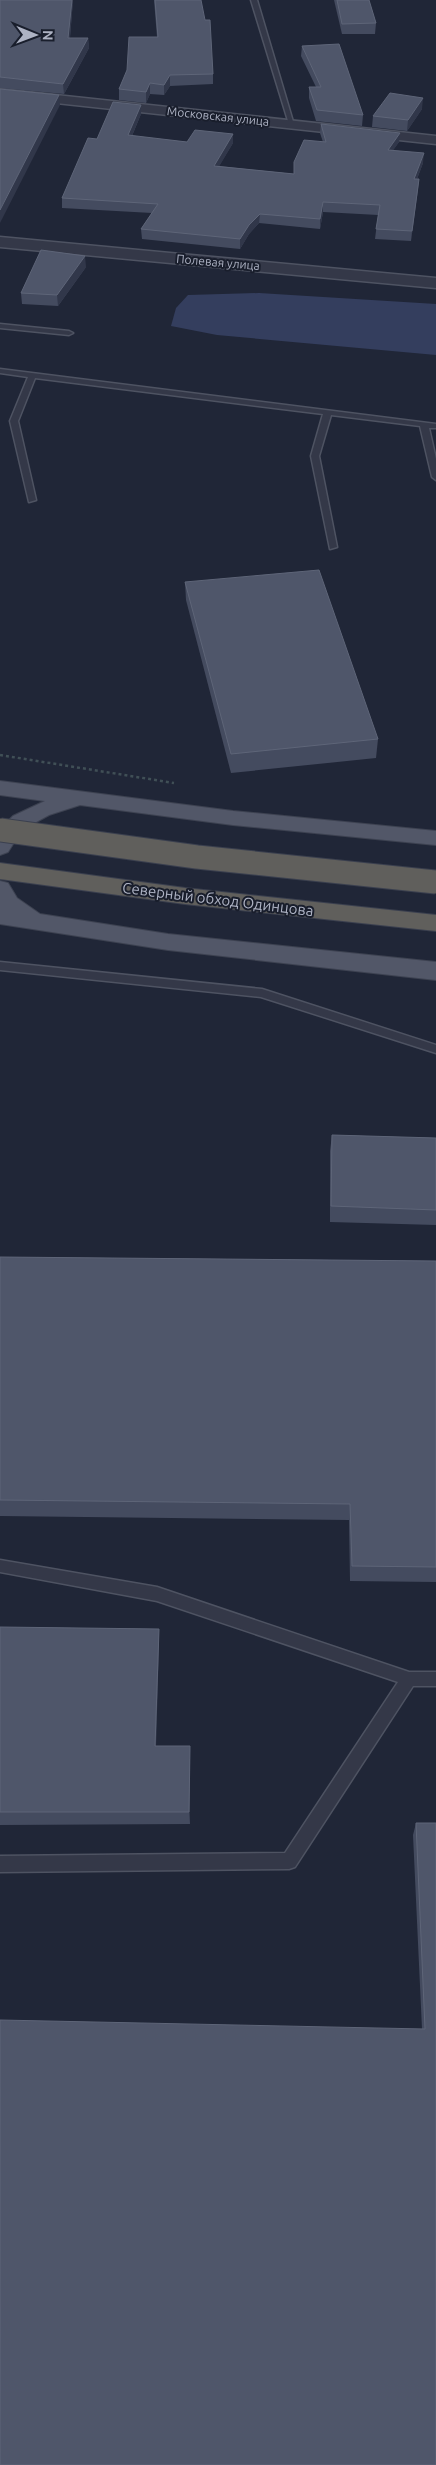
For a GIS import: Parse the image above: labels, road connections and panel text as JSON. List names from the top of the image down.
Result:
{
  "streets": {
    "highway": ["Северный обход Одинцова"],
    "street": ["Московская улица", "Полевая улица"]
  },
  "north": "right"
}
